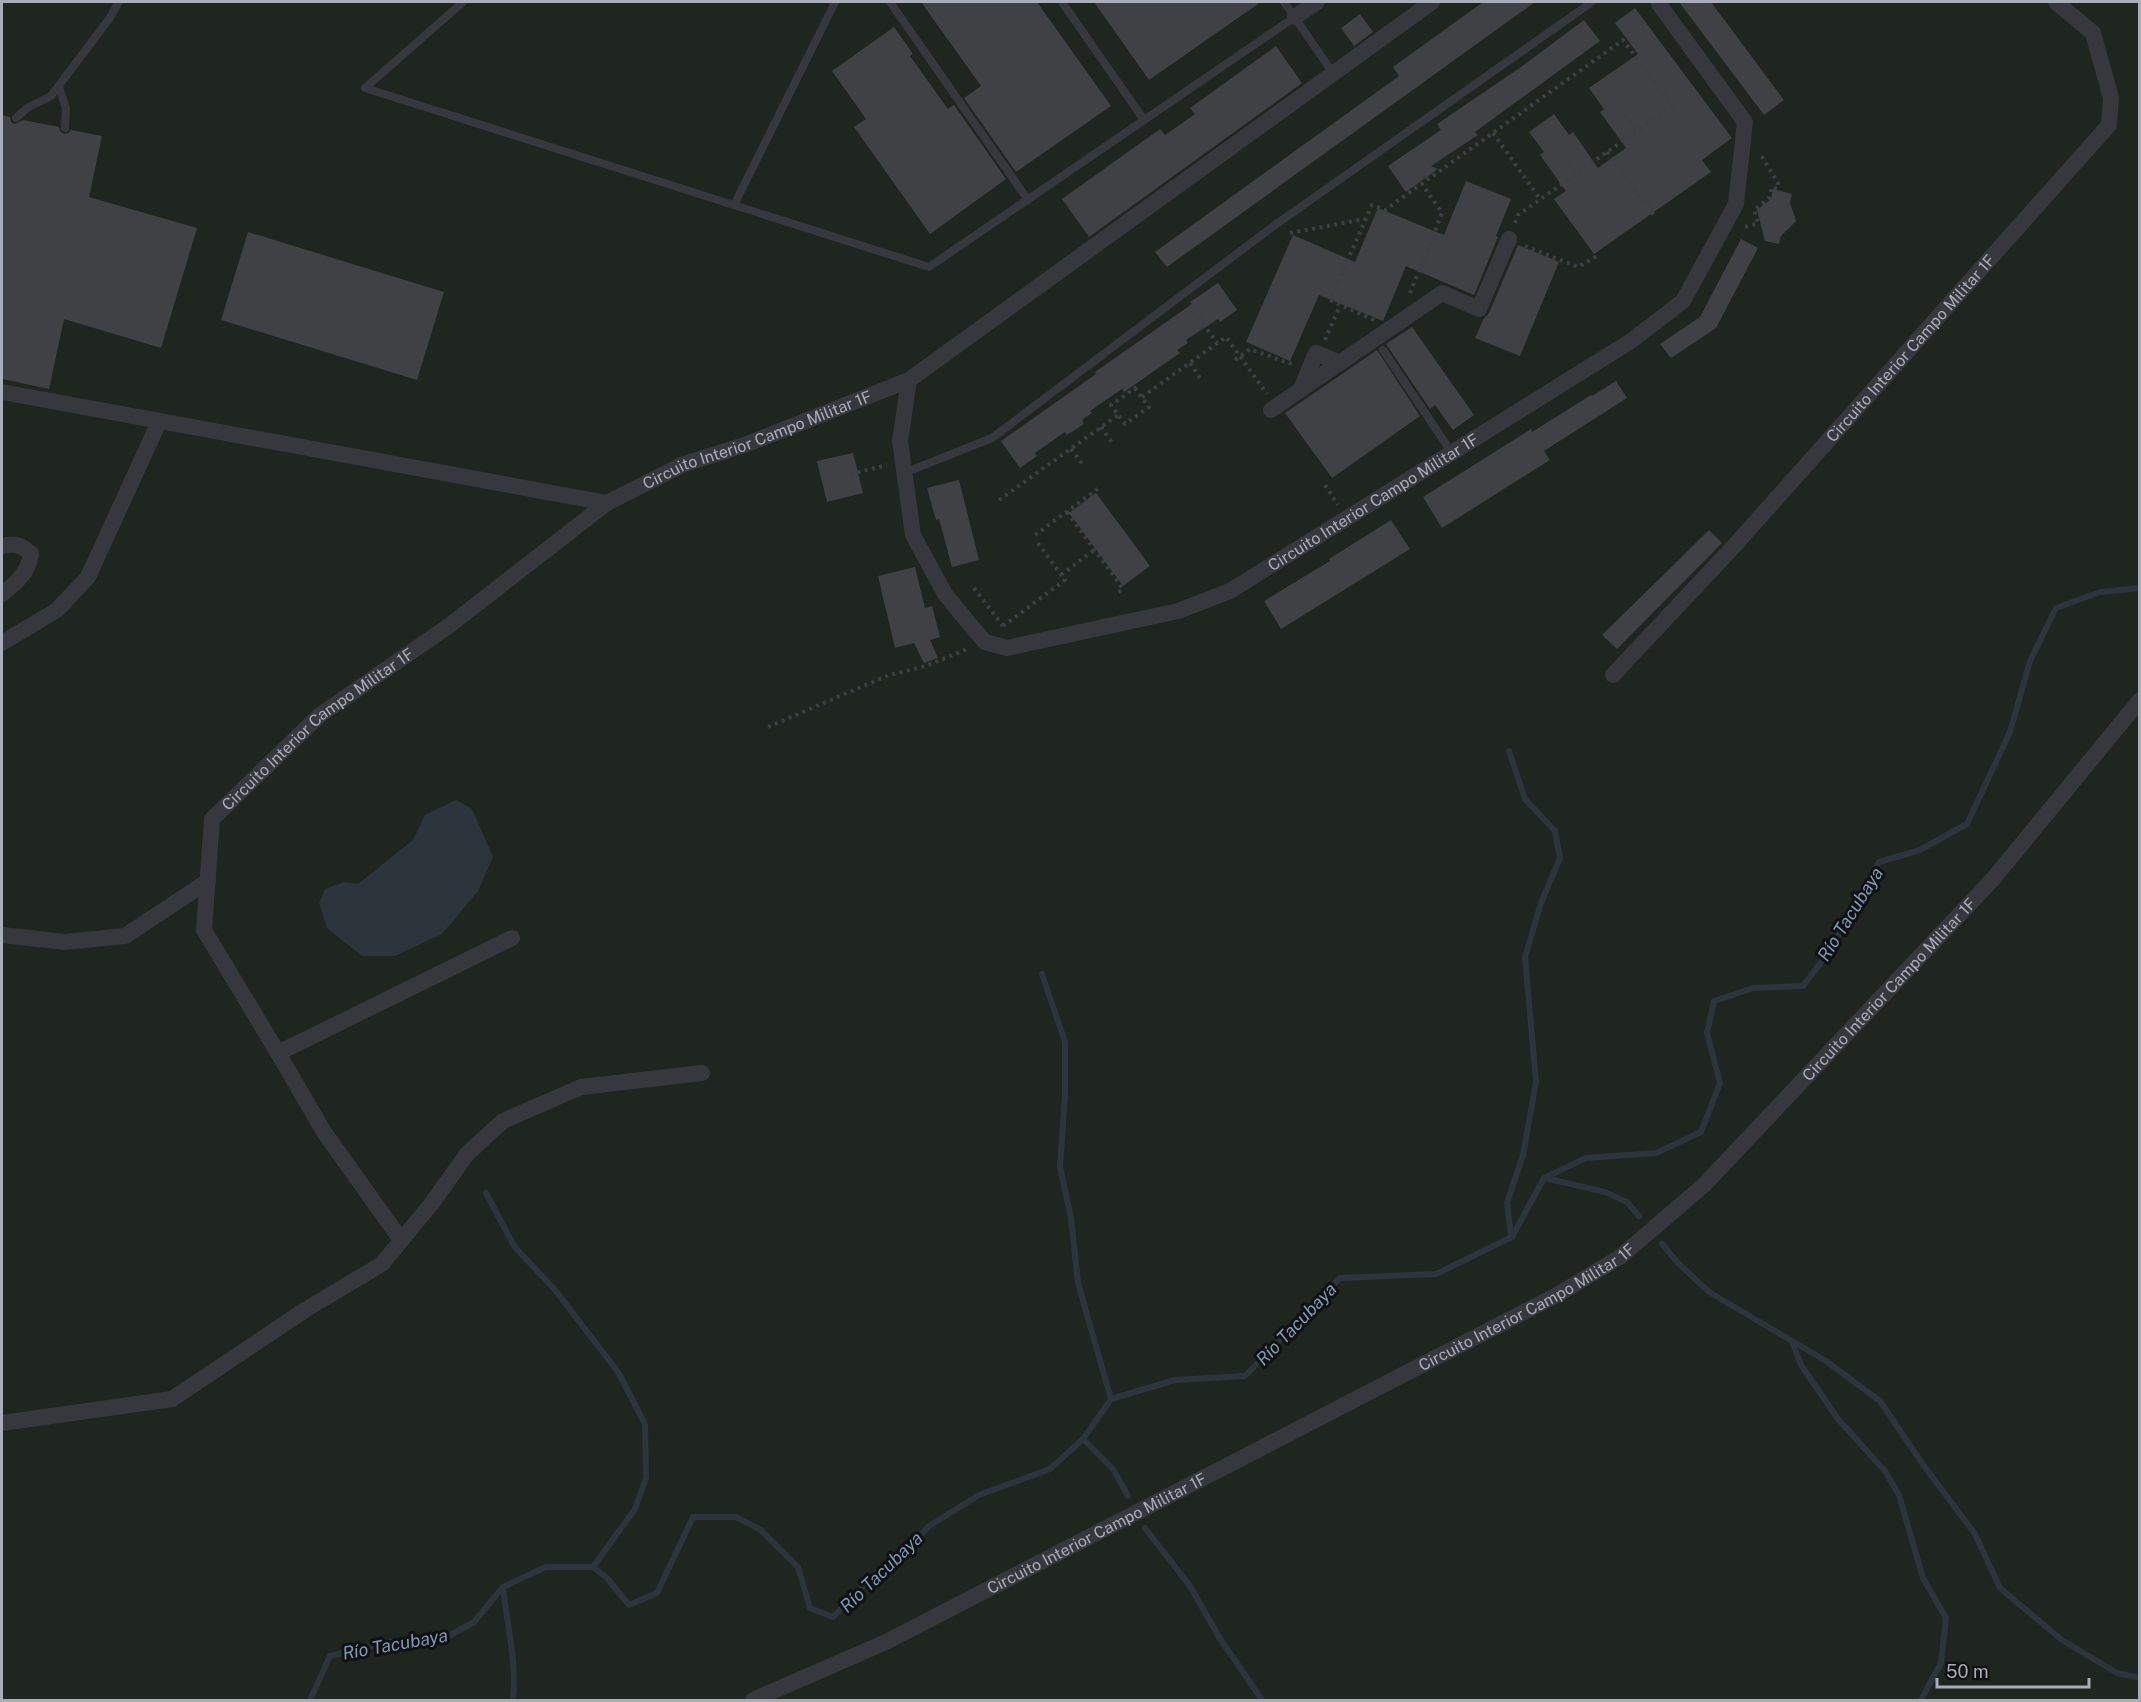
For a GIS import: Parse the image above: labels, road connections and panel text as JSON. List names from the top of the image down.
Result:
{
  "streets": {
    "street": ["Circuito Interior Campo Militar 1F"]
  },
  "water": ["Río Tacubaya"],
  "scale_bar": "50 m"
}
